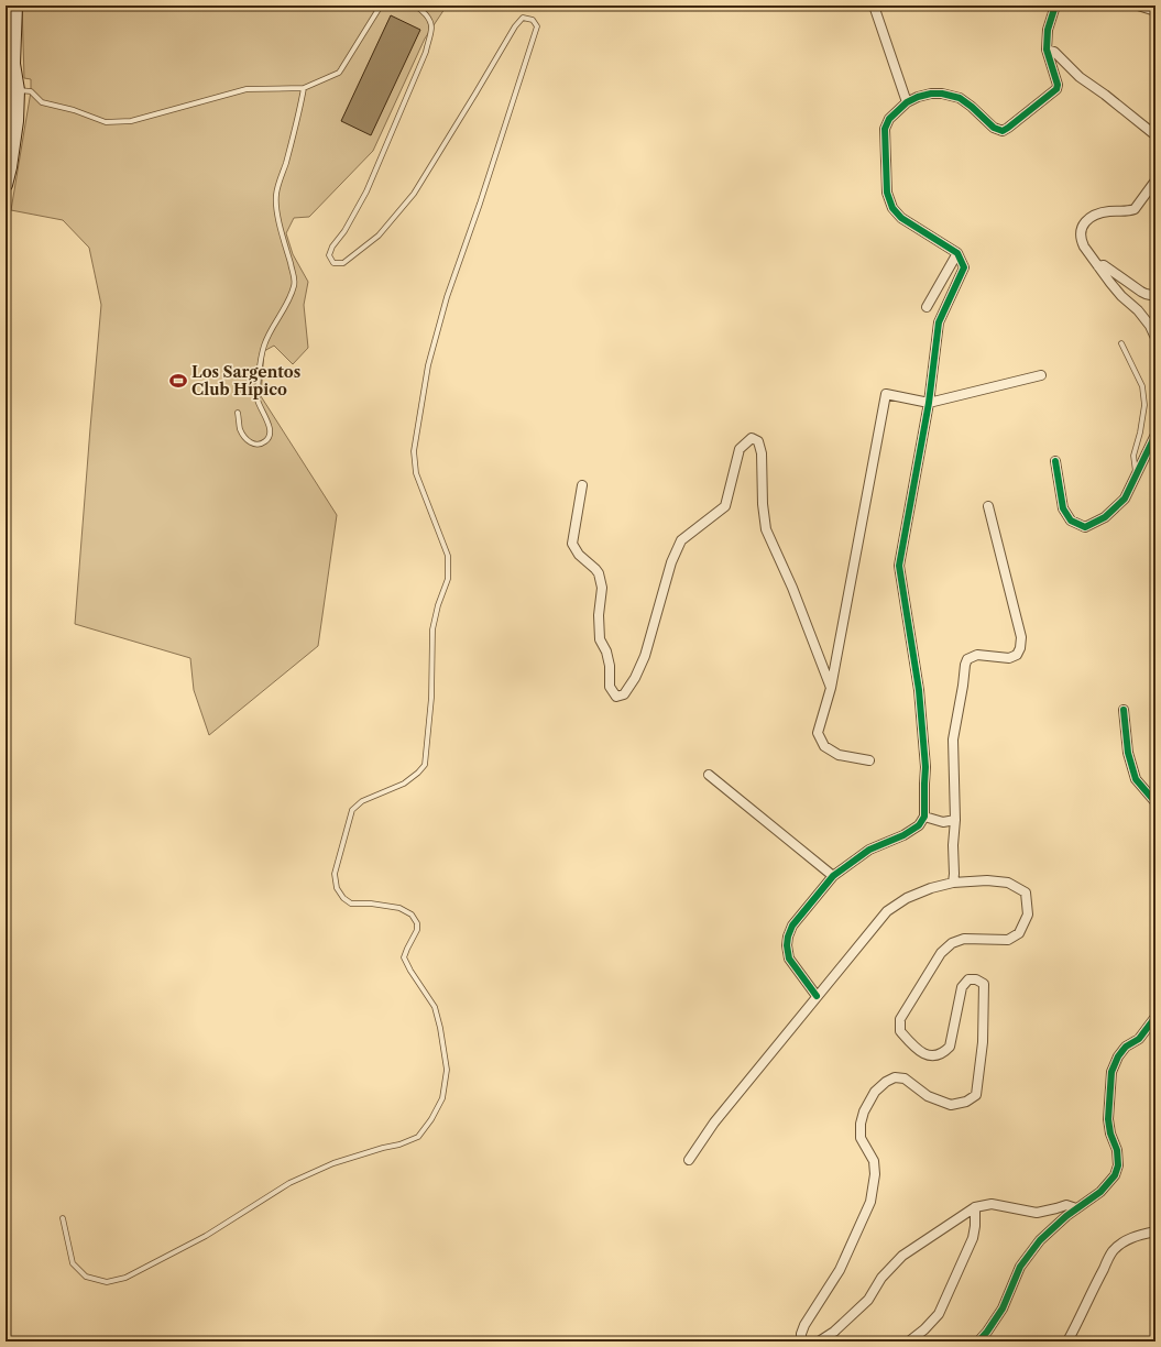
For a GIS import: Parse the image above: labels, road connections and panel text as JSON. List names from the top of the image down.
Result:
{
  "places": {
    "sports": ["Los Sargentos Club Hípico"]
  }
}
